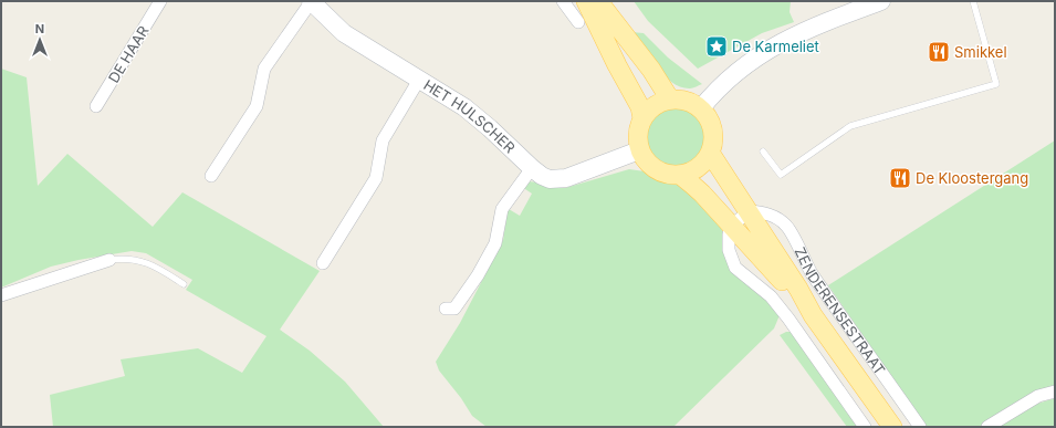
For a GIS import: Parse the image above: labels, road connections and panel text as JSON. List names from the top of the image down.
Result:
{
  "streets": {
    "main road": ["ZENDERENSESTRAAT"],
    "street": ["DE HAAR", "HET HULSCHER"]
  },
  "crossings": [
    ["HET HULSCHER", "ZENDERENSESTRAAT"]
  ],
  "places": {
    "place": ["De Karmeliet"],
    "restaurant": ["Smikkel", "De Kloostergang"]
  },
  "north": "top"
}
